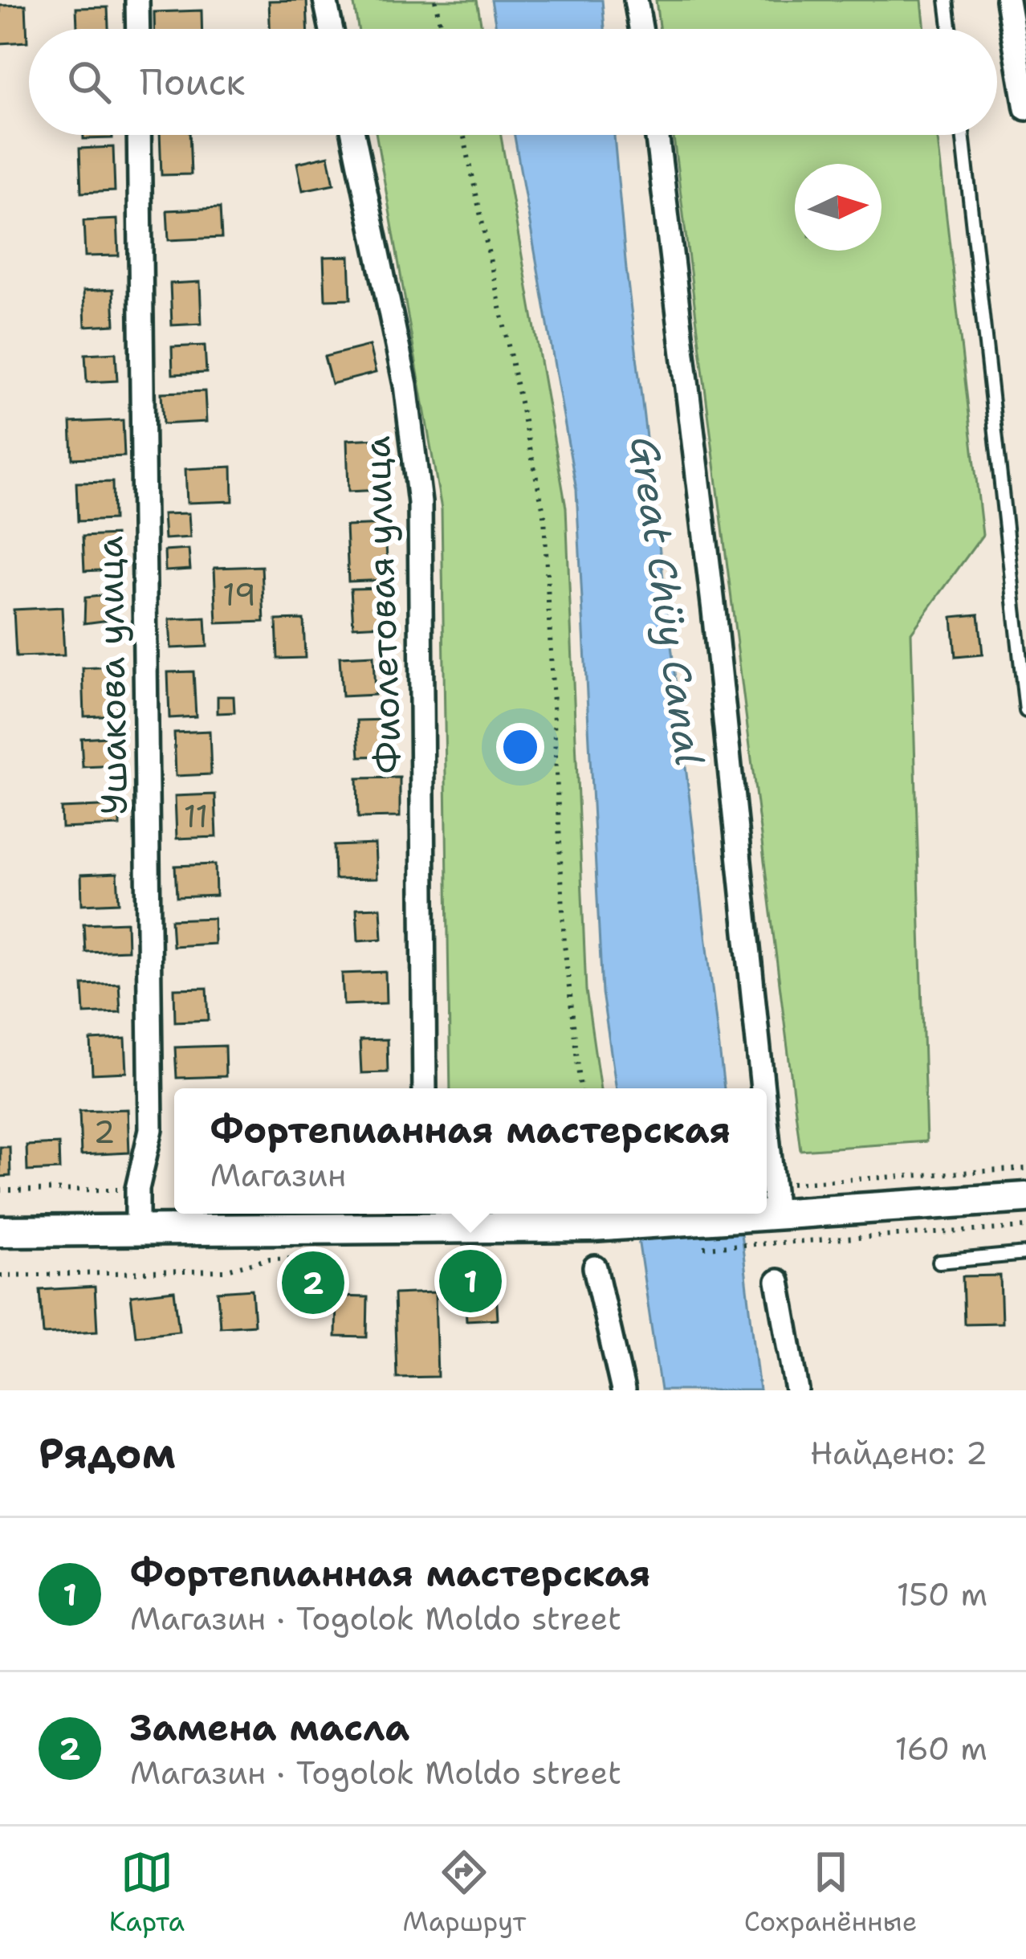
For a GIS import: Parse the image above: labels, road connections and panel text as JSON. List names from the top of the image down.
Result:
{
  "streets": {
    "street": ["Фиолетовая улица", "Ушакова улица"]
  },
  "water": ["Great Chüy Canal"],
  "house_numbers": ["19", "11", "2"],
  "north": "right",
  "page": {
    "search": "Поиск",
    "popup": ["Фортепианная мастерская", "Магазин"],
    "pins": ["1", "2"],
    "heading": ["Рядом", "Найдено: 2"],
    "list": [
      {
        "mark": "1",
        "name": "Фортепианная мастерская",
        "note": "Магазин · Togolok Moldo street",
        "value": "150 m"
      },
      {
        "mark": "2",
        "name": "Замена масла",
        "note": "Магазин · Togolok Moldo street",
        "value": "160 m"
      }
    ],
    "nav": ["Карта", "Маршрут", "Сохранённые"]
  }
}
